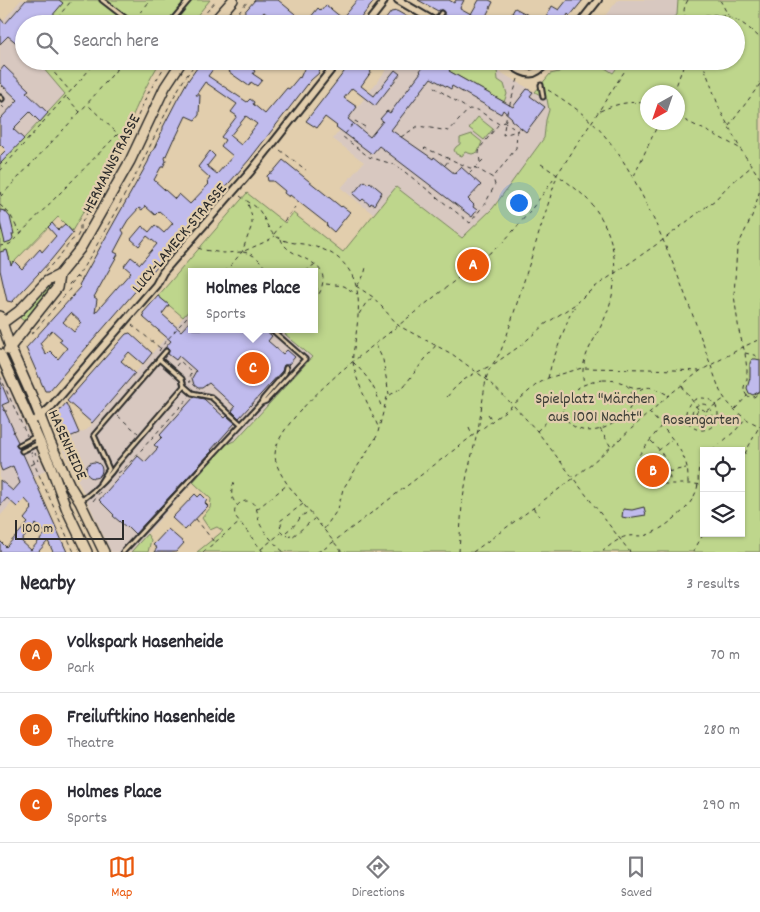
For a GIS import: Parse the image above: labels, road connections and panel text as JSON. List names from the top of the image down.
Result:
{
  "streets": {
    "main road": ["HERMANNSTRASSE", "HASENHEIDE"],
    "street": ["LUCY-LAMECK-STRASSE"]
  },
  "crossings": [
    ["HERMANNSTRASSE", "HASENHEIDE"],
    ["LUCY-LAMECK-STRASSE", "HASENHEIDE"]
  ],
  "parks": ["Spielplatz \"Märchen aus 1001 Nacht\"", "Rosengarten"],
  "scale_bar": "100 m",
  "north": "bottom left",
  "page": {
    "search": "Search here",
    "pins": ["A", "C", "B"],
    "popup": ["Holmes Place", "Sports"],
    "scale": "100 m",
    "heading": ["Nearby", "3 results"],
    "list": [
      {
        "mark": "A",
        "name": "Volkspark Hasenheide",
        "note": "Park",
        "value": "70 m"
      },
      {
        "mark": "B",
        "name": "Freiluftkino Hasenheide",
        "note": "Theatre",
        "value": "280 m"
      },
      {
        "mark": "C",
        "name": "Holmes Place",
        "note": "Sports",
        "value": "290 m"
      }
    ],
    "nav": ["Map", "Directions", "Saved"]
  }
}
